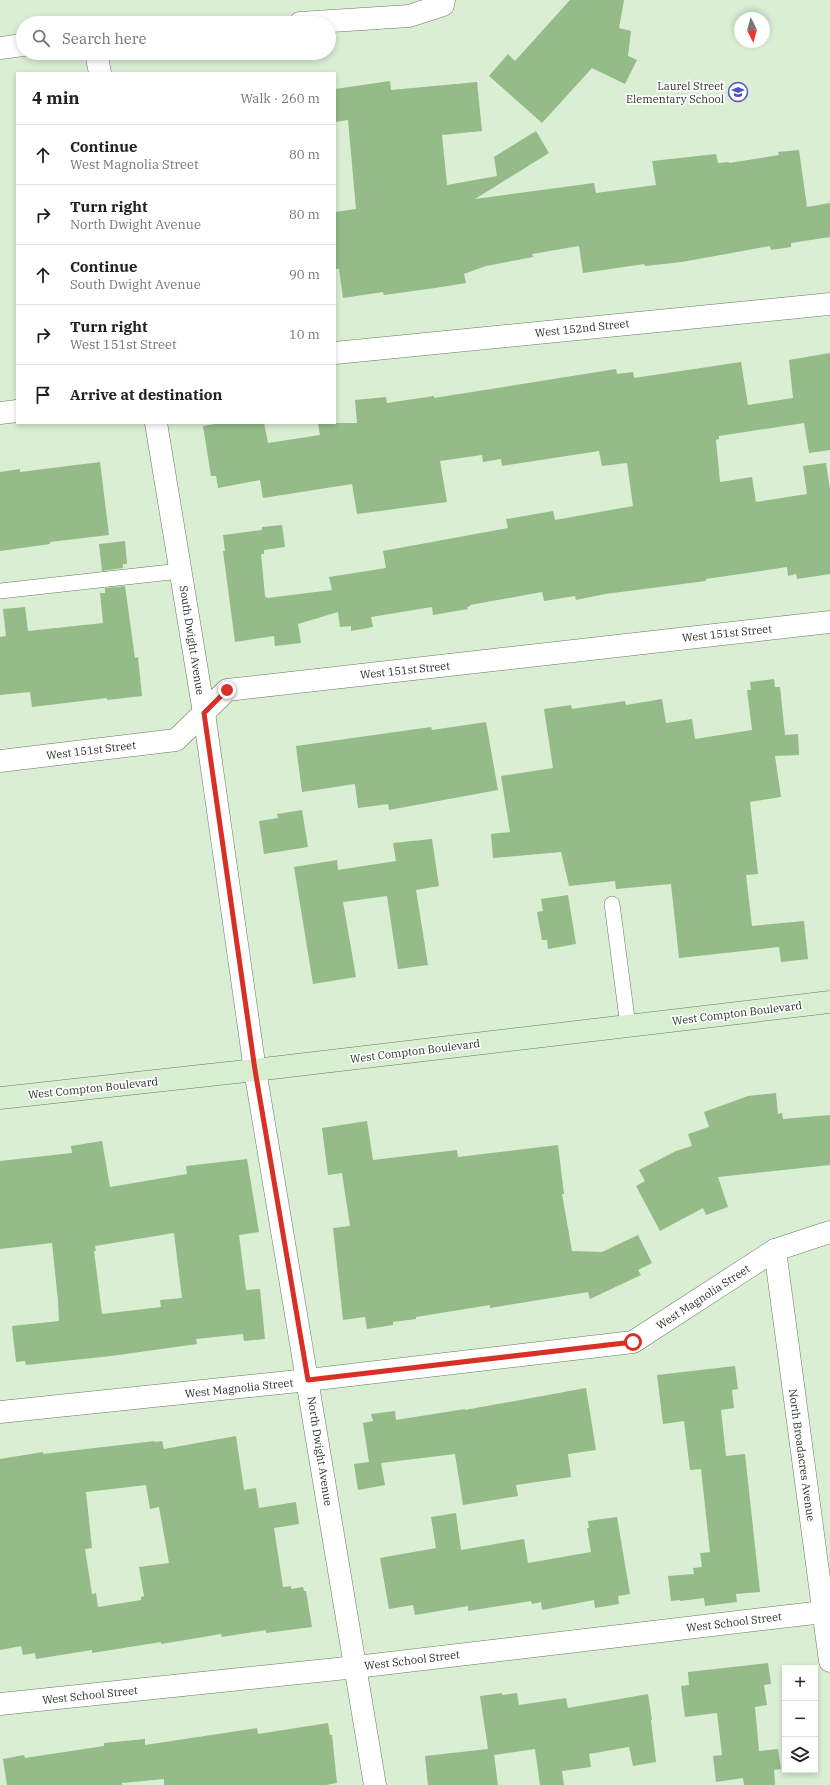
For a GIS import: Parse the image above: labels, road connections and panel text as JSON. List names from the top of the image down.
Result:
{
  "streets": {
    "main road": ["West Compton Boulevard"],
    "street": [
      "West 152nd Street",
      "West 151st Street",
      "South Dwight Avenue",
      "West Magnolia Street",
      "North Dwight Avenue",
      "North Broadacres Avenue",
      "West School Street"
    ]
  },
  "crossings": [
    ["West 151st Street", "South Dwight Avenue"],
    ["South Dwight Avenue", "West Compton Boulevard"],
    ["South Dwight Avenue", "North Dwight Avenue"],
    ["West Compton Boulevard", "North Dwight Avenue"],
    ["West Magnolia Street", "North Dwight Avenue"],
    ["West Magnolia Street", "North Broadacres Avenue"],
    ["North Dwight Avenue", "West School Street"],
    ["North Broadacres Avenue", "West School Street"]
  ],
  "places": {
    "school or university": ["Laurel Street Elementary School"]
  },
  "north": "bottom",
  "page": {
    "search": "Search here",
    "heading": ["4 min", "Walk · 260 m"],
    "list": [
      ["Continue", "West Magnolia Street", "80 m"],
      ["Turn right", "North Dwight Avenue", "80 m"],
      ["Continue", "South Dwight Avenue", "90 m"],
      ["Turn right", "West 151st Street", "10 m"],
      "Arrive at destination"
    ],
    "map_buttons": ["+", "−"]
  }
}
